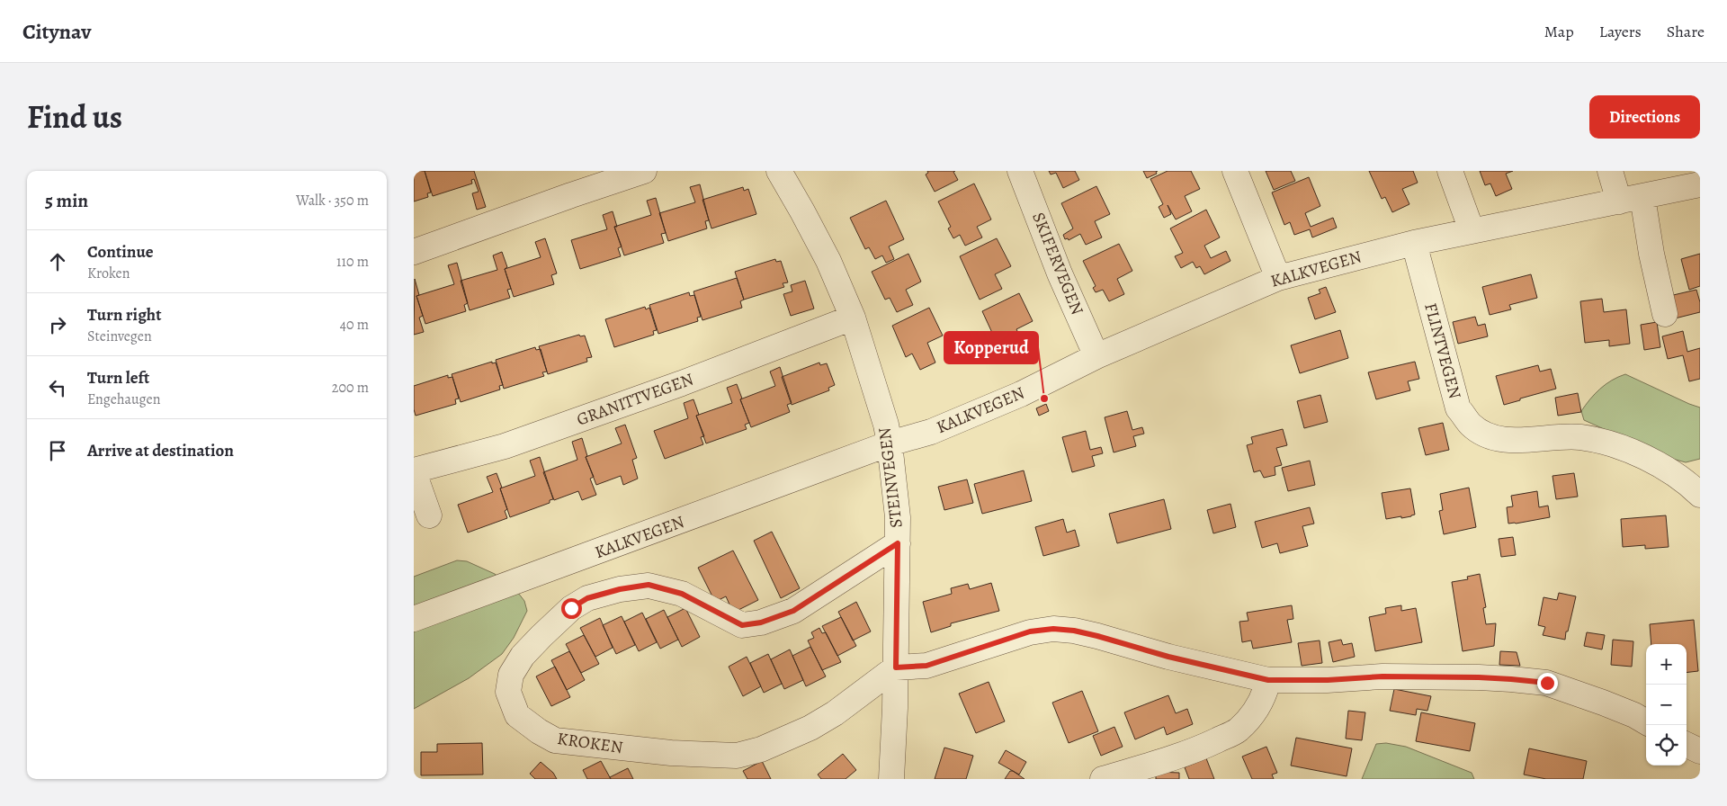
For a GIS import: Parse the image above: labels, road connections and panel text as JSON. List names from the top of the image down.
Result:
{
  "streets": {
    "street": [
      "SKIFERVEGEN",
      "KALKVEGEN",
      "FLINTVEGEN",
      "GRANITTVEGEN",
      "STEINVEGEN",
      "KROKEN"
    ]
  },
  "crossings": [
    ["SKIFERVEGEN", "KALKVEGEN"],
    ["KALKVEGEN", "FLINTVEGEN"],
    ["KALKVEGEN", "STEINVEGEN"],
    ["GRANITTVEGEN", "STEINVEGEN"],
    ["STEINVEGEN", "KROKEN"]
  ],
  "places": ["Kopperud"],
  "page": {
    "header": "Citynav",
    "nav": ["Map", "Layers", "Share"],
    "title": "Find us",
    "buttons": "Directions",
    "heading": ["5 min", "Walk · 350 m"],
    "list": [
      ["Continue", "Kroken", "110 m"],
      ["Turn right", "Steinvegen", "40 m"],
      ["Turn left", "Engehaugen", "200 m"],
      "Arrive at destination"
    ],
    "map_buttons": ["+", "−"]
  }
}
